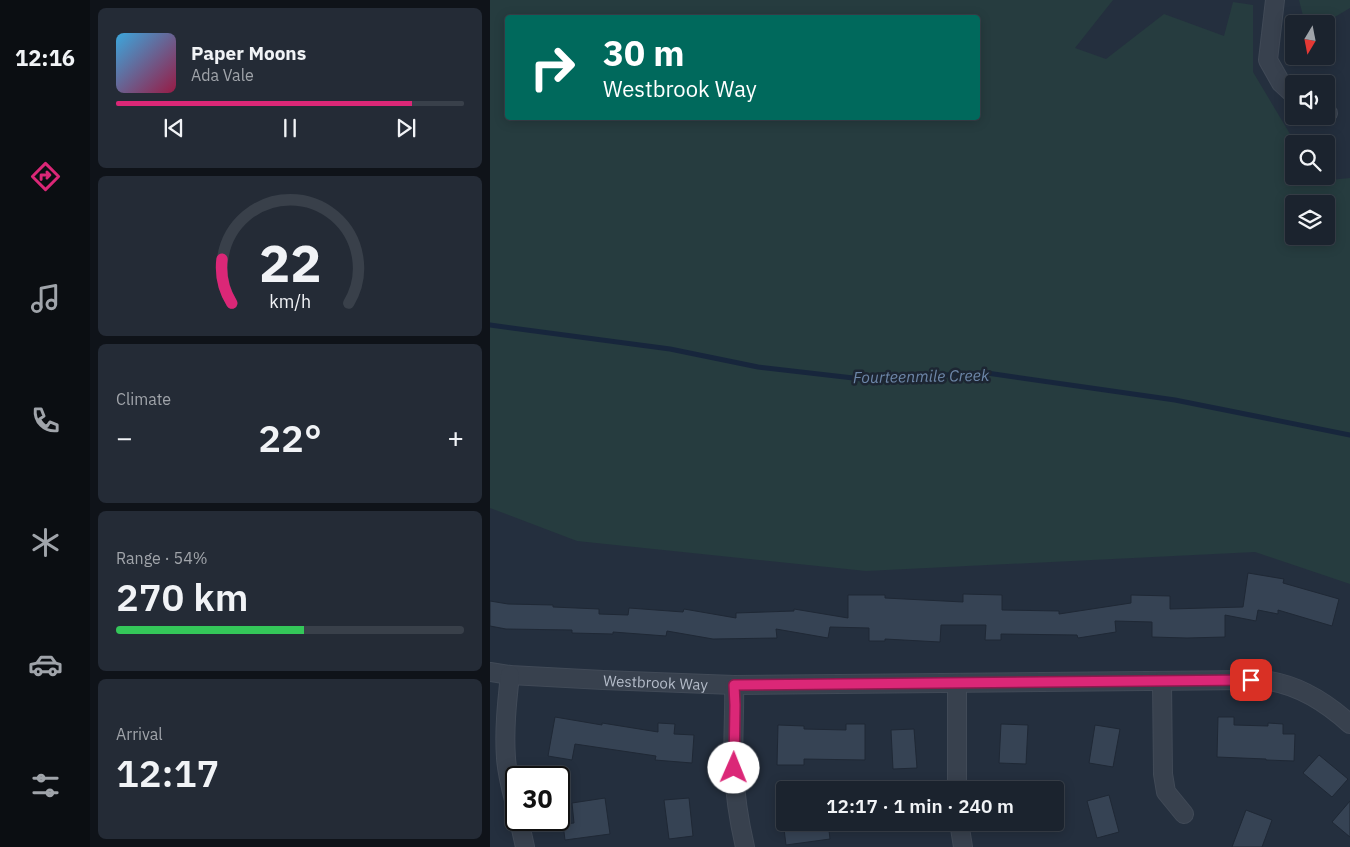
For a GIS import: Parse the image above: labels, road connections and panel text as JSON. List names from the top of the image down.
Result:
{
  "streets": {
    "street": ["Westbrook Way"]
  },
  "water": ["Fourteenmile Creek"],
  "north": "bottom",
  "page": {
    "tabs": "12:16",
    "turn": ["30 m", "Westbrook Way"],
    "song": ["Paper Moons", "Ada Vale"],
    "tile": [
      "Climate",
      ["Range · 54%", "270 km"],
      ["Arrival", "12:17"]
    ],
    "heat": ["−", "22°", "+"],
    "limit": "30",
    "trip": "12:17 · 1 min · 240 m",
    "gauge": ["22", "km/h"]
  }
}
